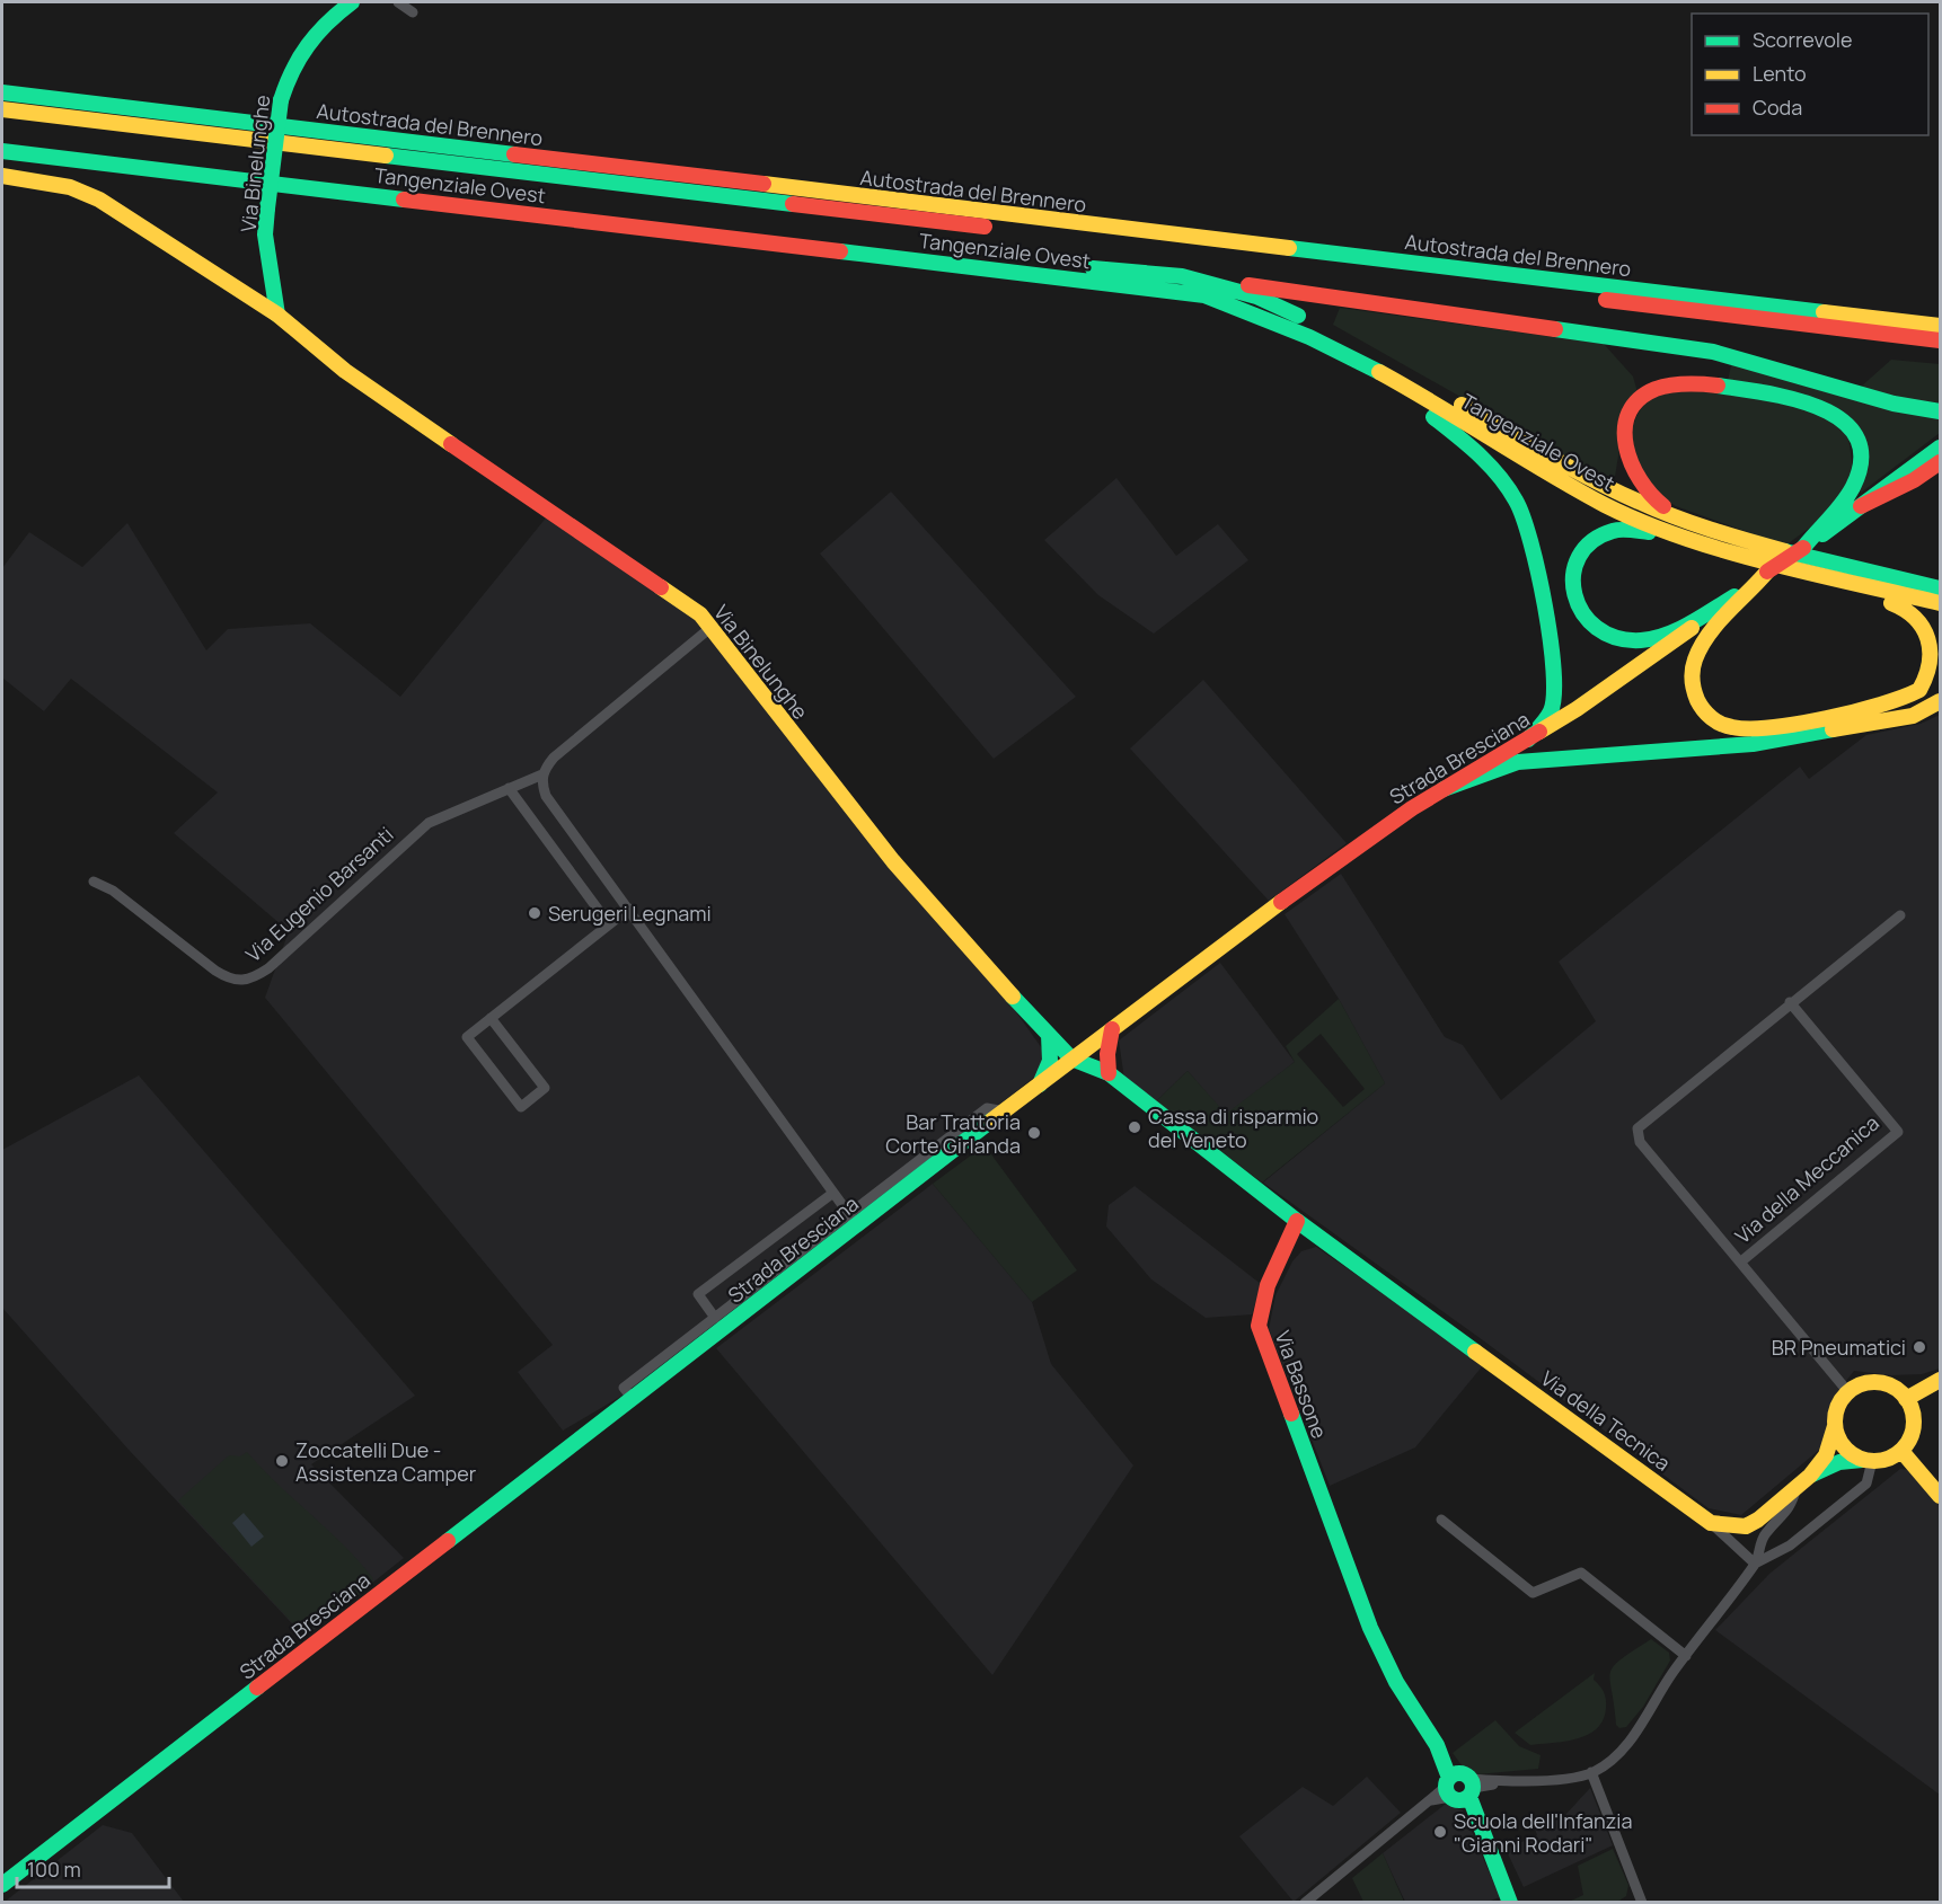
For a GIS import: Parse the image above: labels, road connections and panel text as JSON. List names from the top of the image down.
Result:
{
  "streets": {
    "main road": [
      "Autostrada del Brennero",
      "Via Binelunghe",
      "Tangenziale Ovest",
      "Strada Bresciana",
      "Via Bassone",
      "Via della Tecnica"
    ],
    "street": ["Via Eugenio Barsanti", "Via della Meccanica"]
  },
  "crossings": [
    ["Via Binelunghe", "Strada Bresciana"],
    ["Via Binelunghe", "Via Eugenio Barsanti"],
    ["Via Bassone", "Via della Tecnica"]
  ],
  "places": [
    "Serugeri Legnami",
    "Cassa di risparmio del Veneto",
    "Bar Trattoria Corte Girlanda",
    "BR Pneumatici",
    "Zoccatelli Due - Assistenza Camper",
    "Scuola dell'Infanzia \"Gianni Rodari\""
  ],
  "legend": ["Scorrevole", "Lento", "Coda"],
  "scale_bar": "100 m"
}
